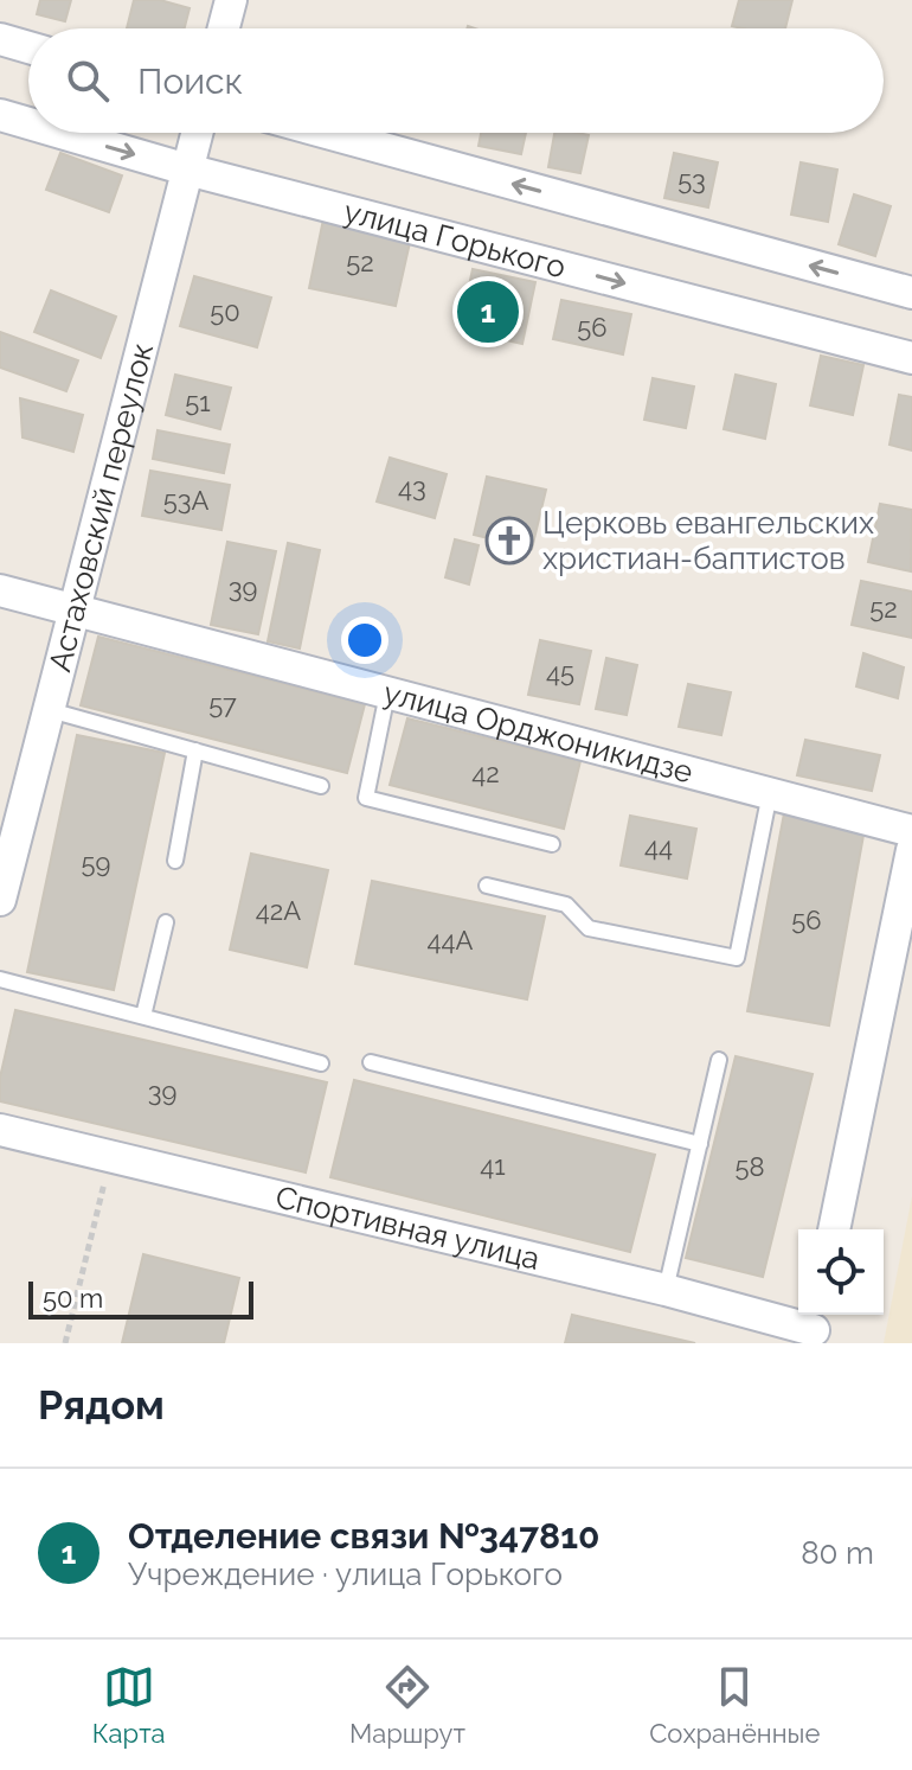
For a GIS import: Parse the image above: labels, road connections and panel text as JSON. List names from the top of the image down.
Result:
{
  "streets": {
    "street": [
      "улица Горького",
      "Астаховский переулок",
      "улица Орджоникидзе",
      "Спортивная улица"
    ]
  },
  "crossings": [
    ["улица Горького", "Астаховский переулок"],
    ["Астаховский переулок", "улица Орджоникидзе"]
  ],
  "places": {
    "church": ["Церковь евангельских христиан-баптистов"]
  },
  "house_numbers": [
    "53",
    "52",
    "50",
    "56",
    "51",
    "43",
    "53А",
    "39",
    "52",
    "45",
    "57",
    "42",
    "44",
    "59",
    "42А",
    "56",
    "44А",
    "39",
    "41",
    "58"
  ],
  "scale_bar": "50 m",
  "page": {
    "search": "Поиск",
    "pins": "1",
    "scale": "50 m",
    "heading": "Рядом",
    "list": [
      {
        "mark": "1",
        "name": "Отделение связи №347810",
        "note": "Учреждение · улица Горького",
        "value": "80 m"
      }
    ],
    "nav": ["Карта", "Маршрут", "Сохранённые"]
  }
}
